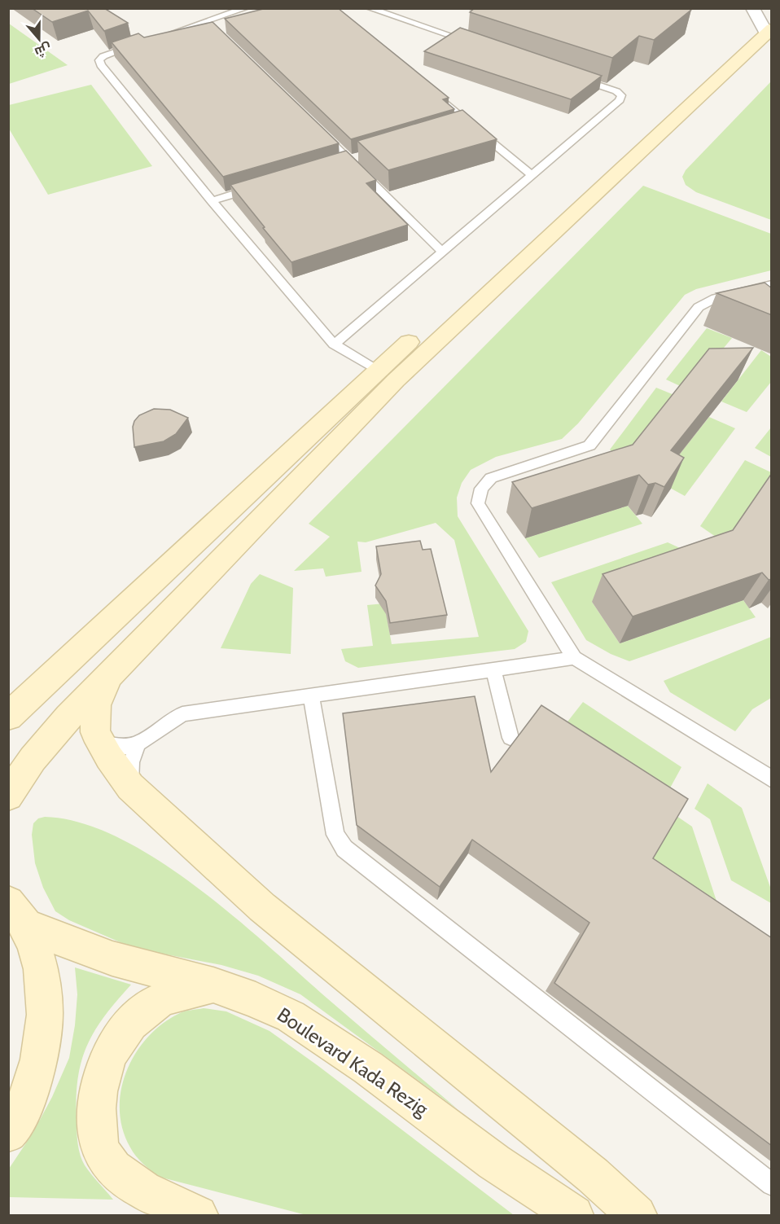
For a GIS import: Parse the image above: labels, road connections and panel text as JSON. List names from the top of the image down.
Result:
{
  "streets": {
    "main road": ["Boulevard Kada Rezig"]
  },
  "north": "bottom"
}
